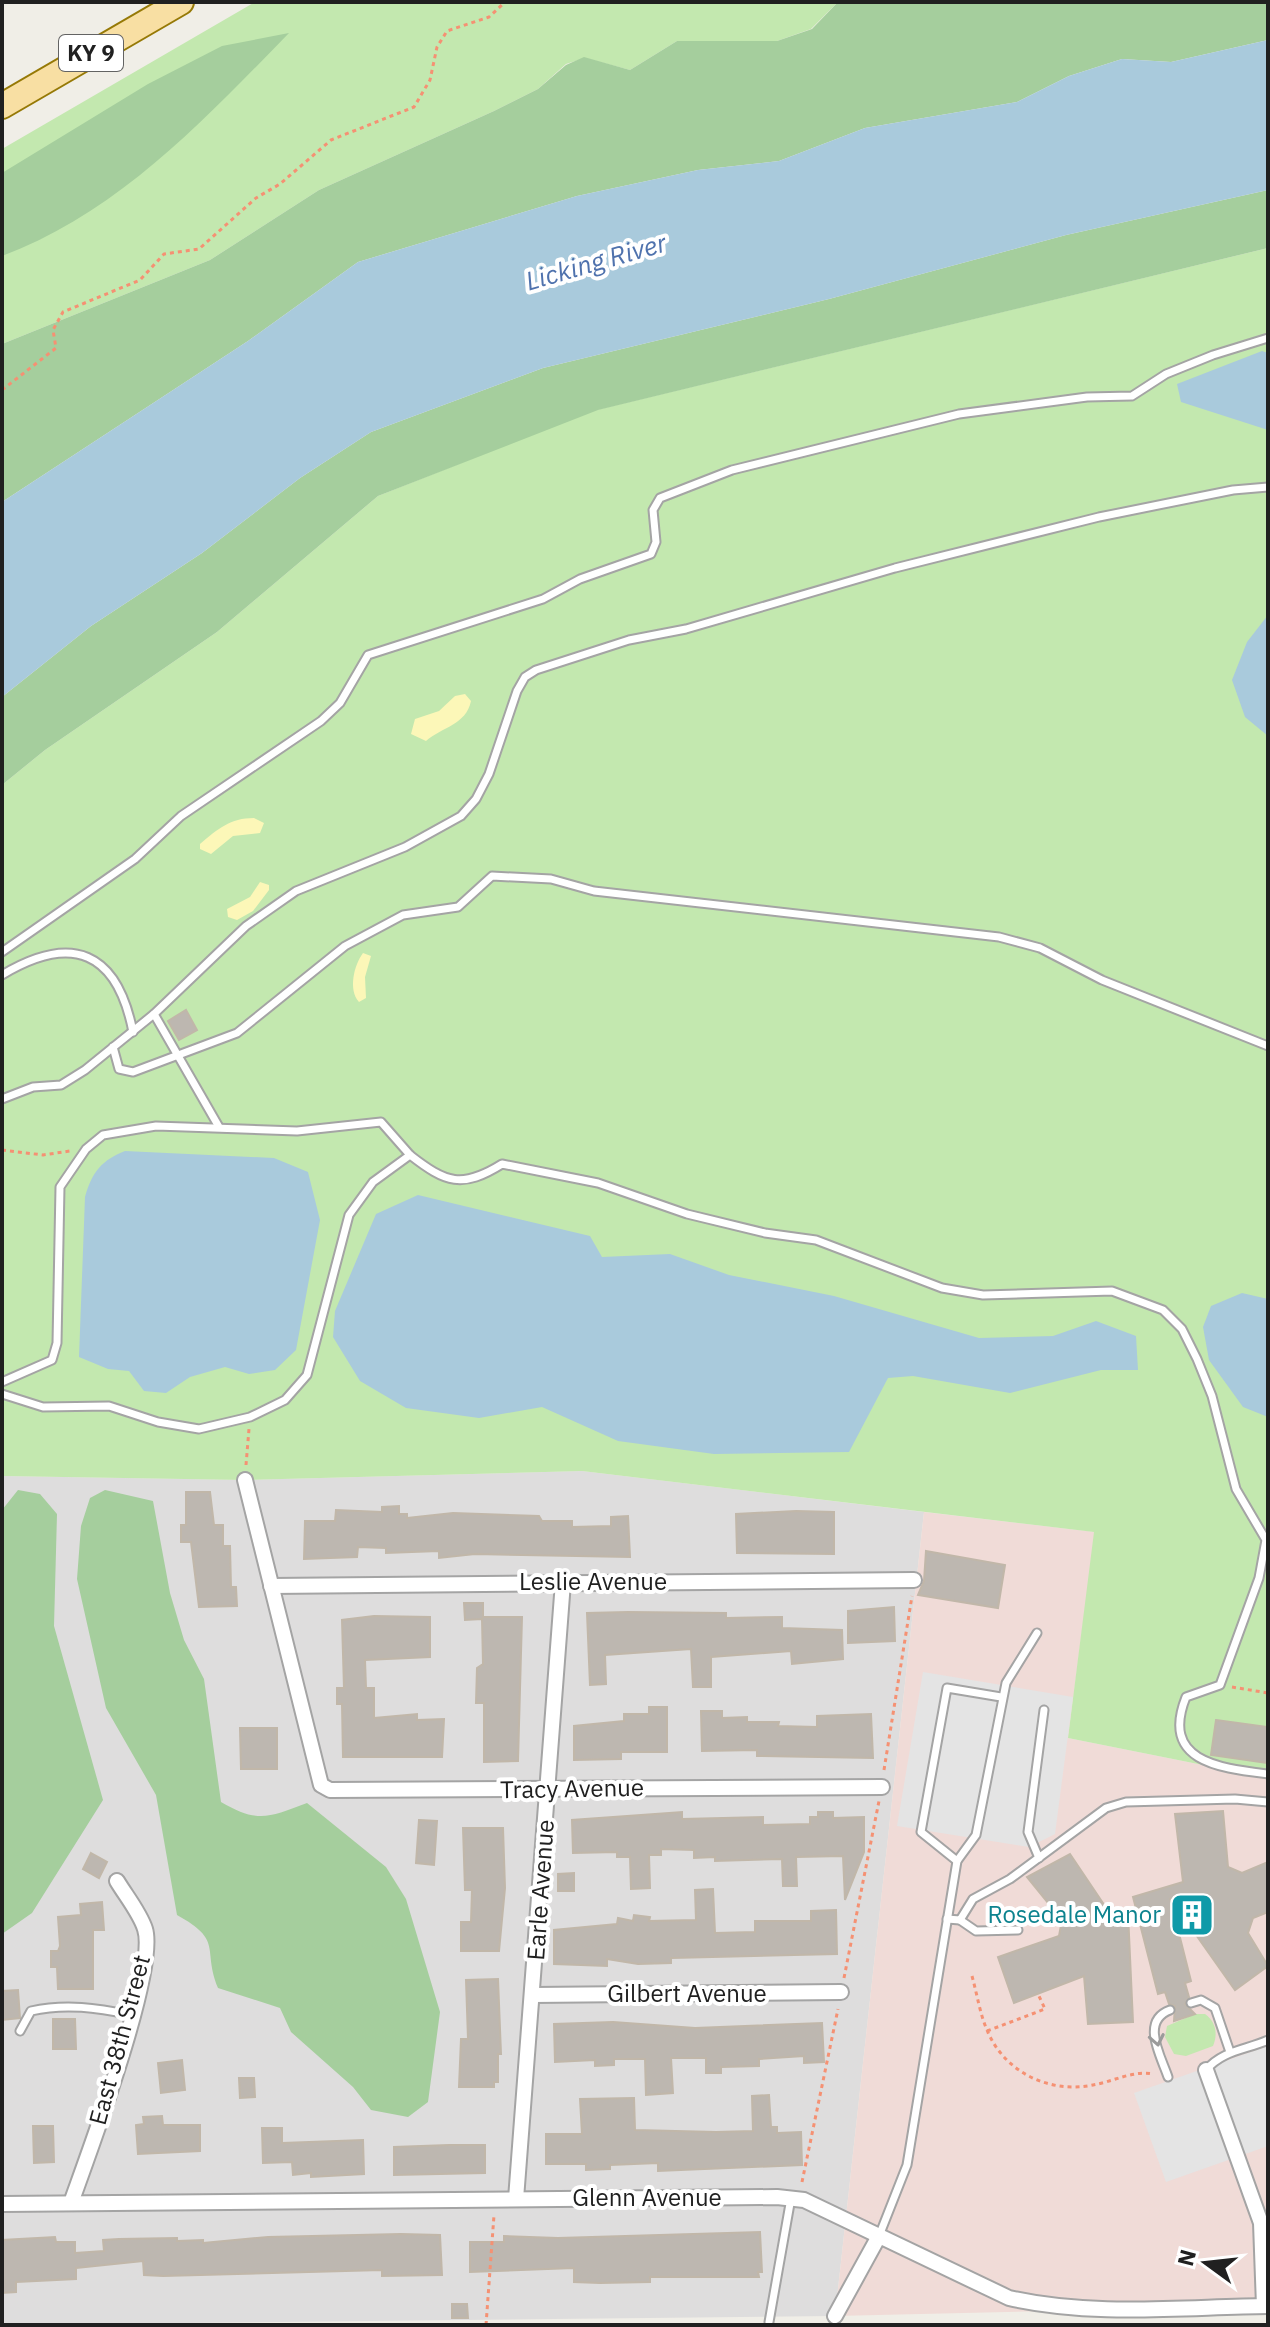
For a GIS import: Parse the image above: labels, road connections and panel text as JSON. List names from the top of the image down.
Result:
{
  "streets": {
    "main road": ["KY 9"],
    "street": [
      "Leslie Avenue",
      "Tracy Avenue",
      "Earle Avenue",
      "Gilbert Avenue",
      "East 38th Street",
      "Glenn Avenue"
    ]
  },
  "crossings": [
    ["Leslie Avenue", "Tracy Avenue"],
    ["Leslie Avenue", "Earle Avenue"],
    ["Tracy Avenue", "Earle Avenue"],
    ["Earle Avenue", "Gilbert Avenue"],
    ["Earle Avenue", "Glenn Avenue"],
    ["East 38th Street", "Glenn Avenue"]
  ],
  "water": ["Licking River"],
  "places": {
    "building": ["Rosedale Manor"]
  },
  "north": "left"
}
